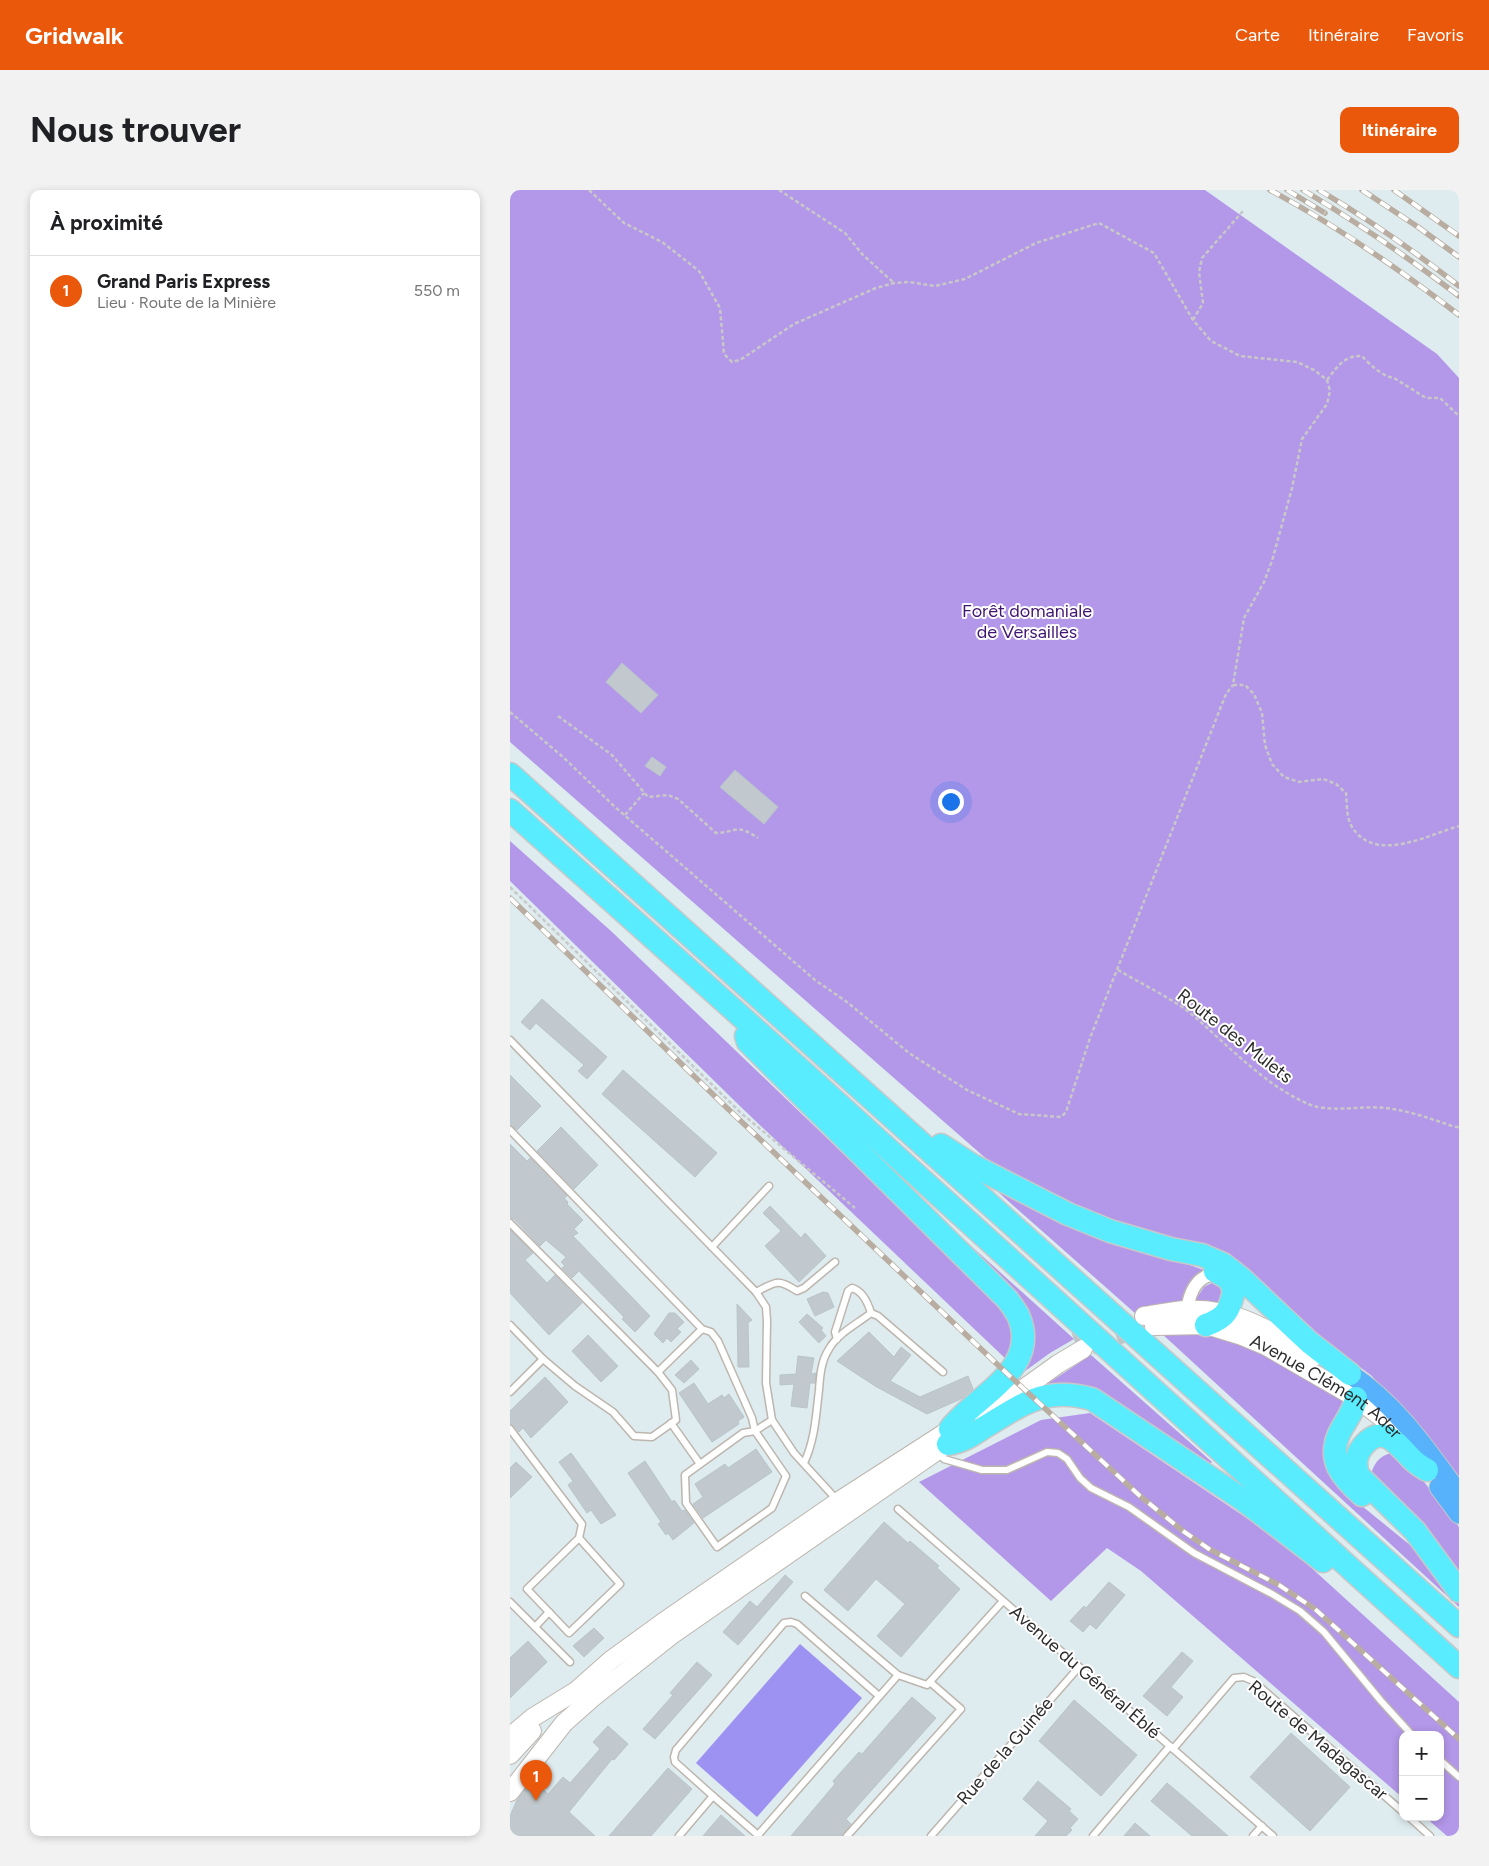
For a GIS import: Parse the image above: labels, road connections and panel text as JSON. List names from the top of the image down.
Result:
{
  "streets": {
    "main road": ["Avenue Clément Ader"],
    "lane": ["Avenue du Général Éblé", "Route de Madagascar", "Rue de la Guinée"],
    "path": ["Route des Mulets"]
  },
  "crossings": [
    ["Avenue du Général Éblé", "Route de Madagascar"],
    ["Avenue du Général Éblé", "Rue de la Guinée"]
  ],
  "parks": ["Forêt domaniale de Versailles"],
  "page": {
    "header": "Gridwalk",
    "nav": ["Carte", "Itinéraire", "Favoris"],
    "buttons": "Itinéraire",
    "title": "Nous trouver",
    "heading": "À proximité",
    "list": [
      {
        "mark": "1",
        "name": "Grand Paris Express",
        "note": "Lieu · Route de la Minière",
        "value": "550 m"
      }
    ],
    "map_buttons": ["+", "−"],
    "pins": "1"
  }
}
